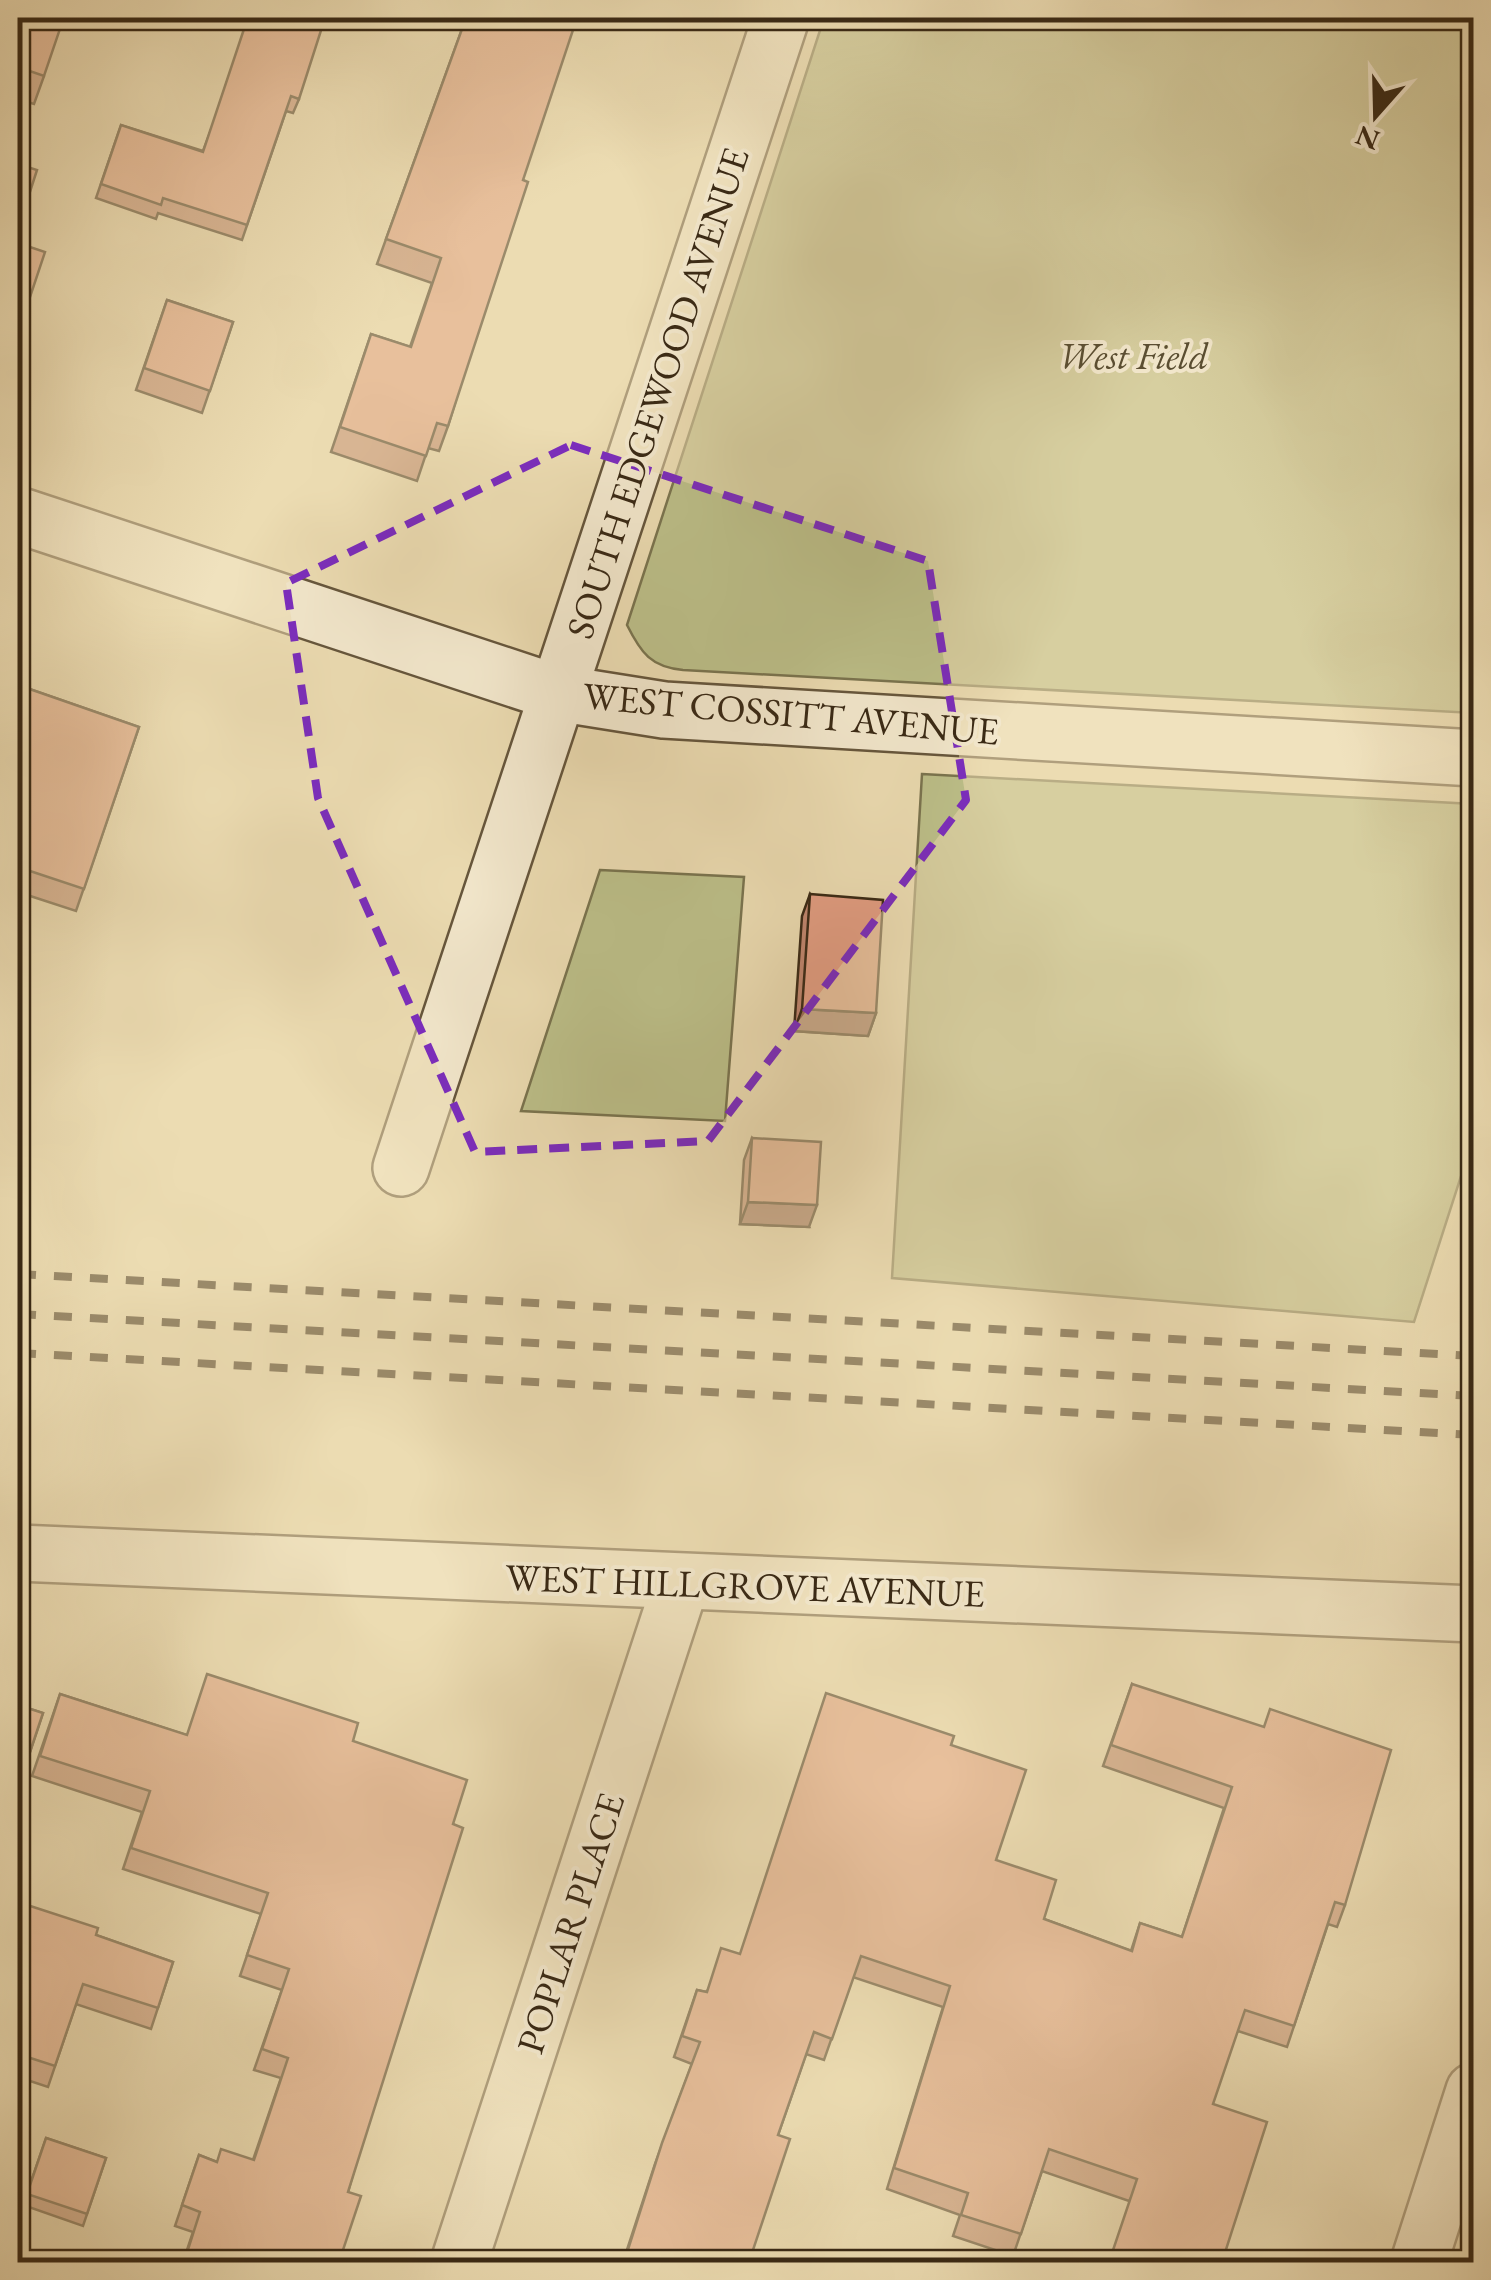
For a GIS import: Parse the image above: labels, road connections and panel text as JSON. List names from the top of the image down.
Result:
{
  "streets": {
    "street": [
      "SOUTH EDGEWOOD AVENUE",
      "WEST COSSITT AVENUE",
      "WEST HILLGROVE AVENUE",
      "POPLAR PLACE"
    ]
  },
  "crossings": [
    ["SOUTH EDGEWOOD AVENUE", "WEST COSSITT AVENUE"],
    ["WEST HILLGROVE AVENUE", "POPLAR PLACE"]
  ],
  "parks": ["West Field"],
  "north": "bottom"
}
